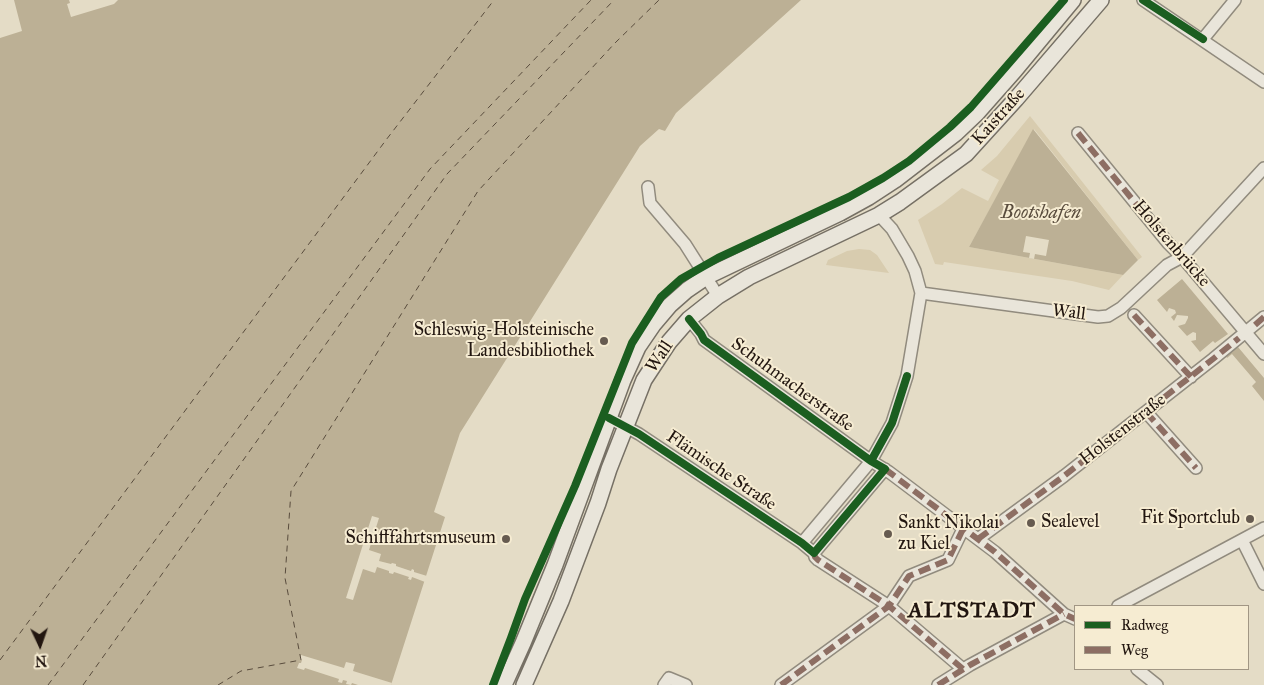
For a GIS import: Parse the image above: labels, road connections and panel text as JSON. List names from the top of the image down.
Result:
{
  "streets": {
    "main road": ["Kaistraße", "Wall"],
    "street": [
      "Holstenbrücke",
      "Schuhmacherstraße",
      "Holstenstraße",
      "Flämische Straße"
    ]
  },
  "crossings": [
    ["Kaistraße", "Wall"],
    ["Holstenbrücke", "Wall"],
    ["Holstenbrücke", "Holstenstraße"],
    ["Wall", "Schuhmacherstraße"],
    ["Wall", "Flämische Straße"],
    ["Schuhmacherstraße", "Holstenstraße"]
  ],
  "districts": ["ALTSTADT"],
  "water": ["Bootshafen"],
  "places": [
    "Schleswig-Holsteinische Landesbibliothek",
    "Fit Sportclub",
    "Sealevel",
    "Sankt Nikolai zu Kiel",
    "Schifffahrtsmuseum"
  ],
  "legend": ["Radweg", "Weg"],
  "north": "bottom"
}
